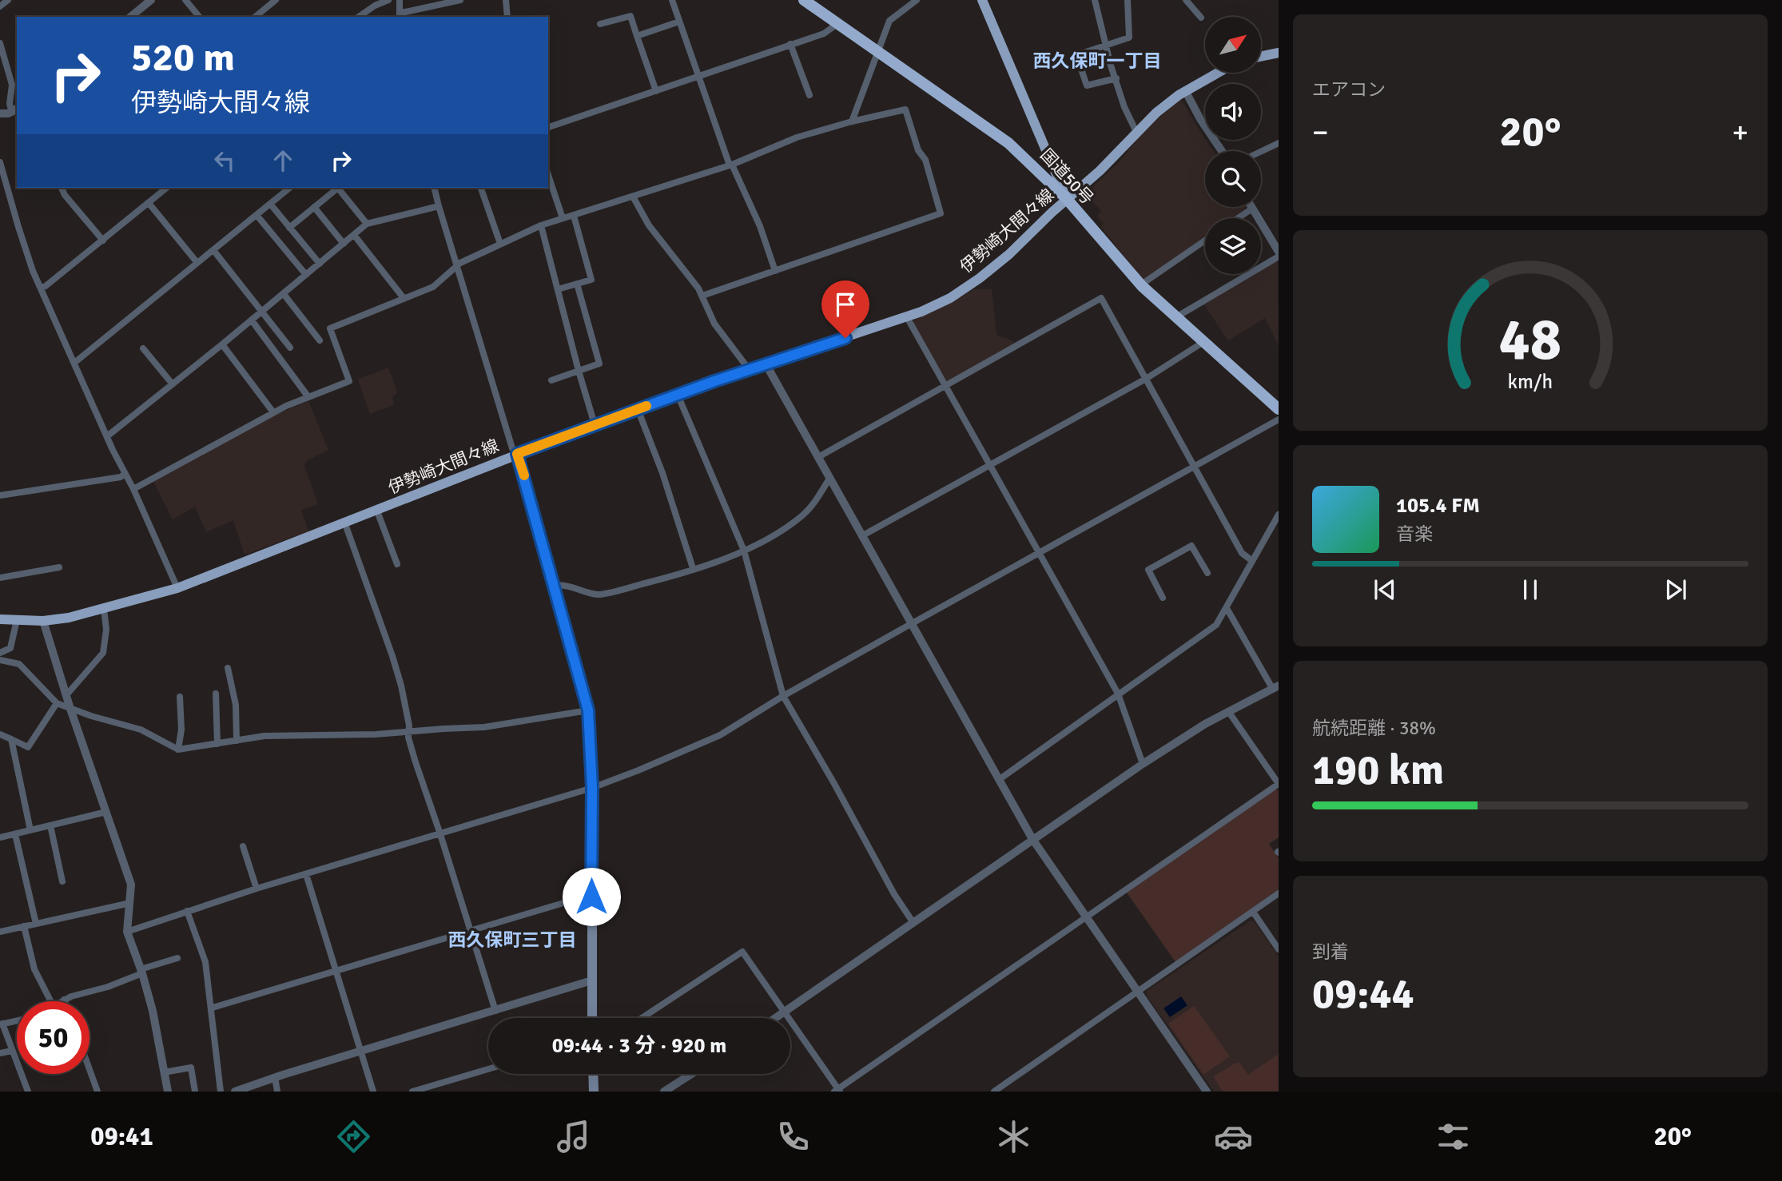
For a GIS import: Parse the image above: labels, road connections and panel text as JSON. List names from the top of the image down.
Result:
{
  "streets": {
    "highway": ["国道50号"],
    "main road": ["伊勢崎大間々線"]
  },
  "crossings": [
    ["国道50号", "伊勢崎大間々線"]
  ],
  "districts": ["西久保町一丁目", "西久保町三丁目"],
  "north": "top right",
  "page": {
    "tile": [
      "エアコン",
      ["航続距離 · 38%", "190 km"],
      ["到着", "09:44"]
    ],
    "turn": ["520 m", "伊勢崎大間々線"],
    "heat": ["−", "20°", "+"],
    "song": ["105.4 FM", "音楽"],
    "limit": "50",
    "trip": "09:44 · 3 分 · 920 m",
    "tabs": ["09:41", "20°"],
    "gauge": ["48", "km/h"]
  }
}
